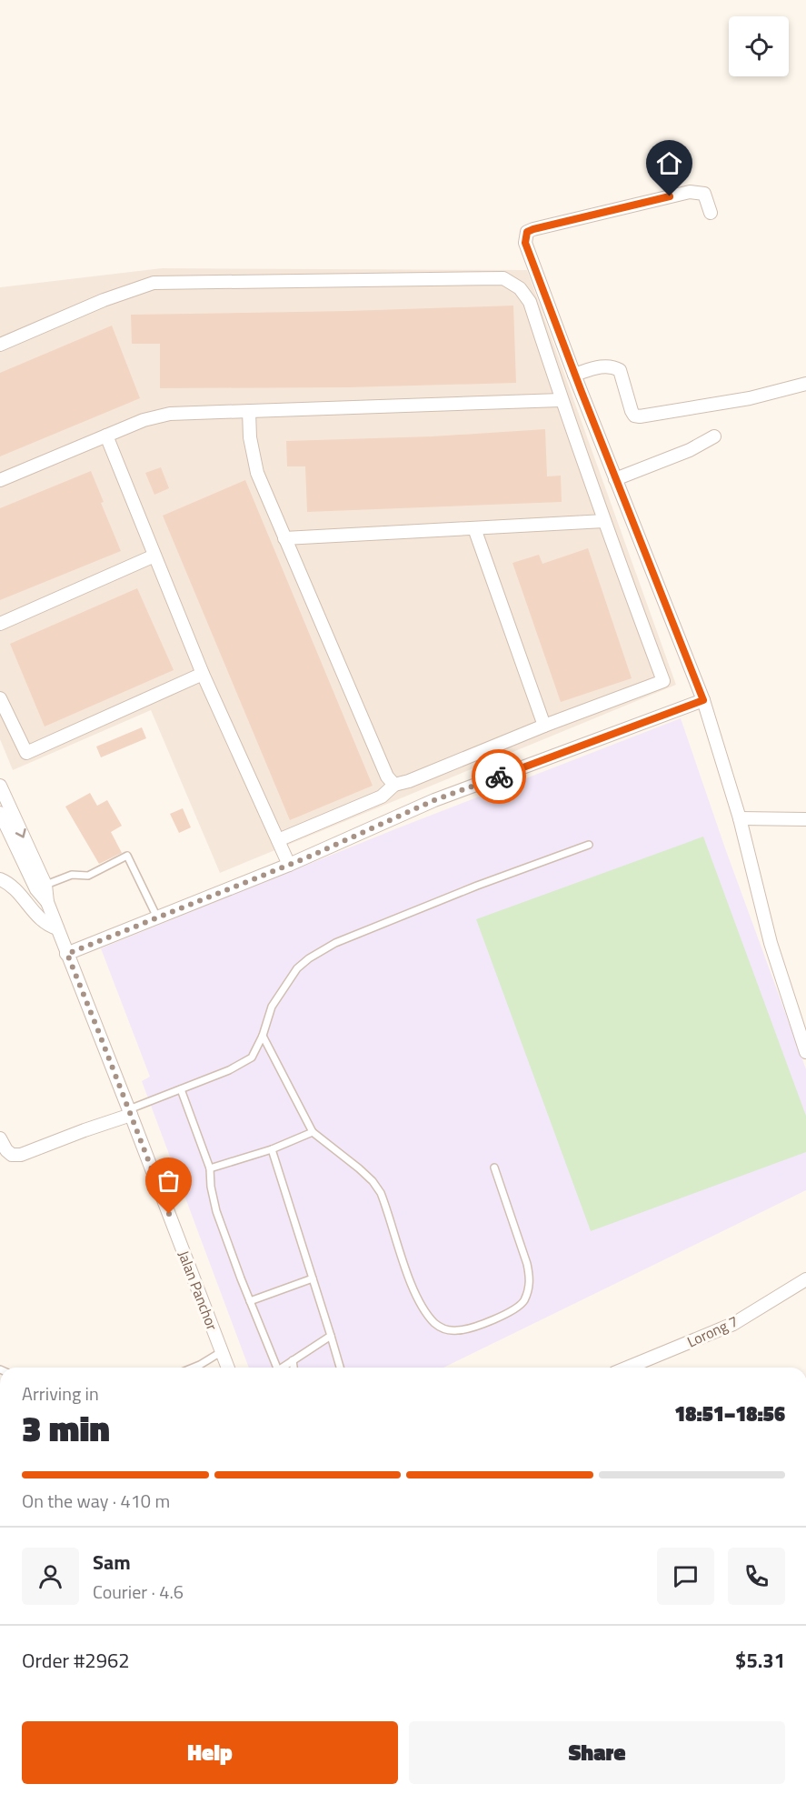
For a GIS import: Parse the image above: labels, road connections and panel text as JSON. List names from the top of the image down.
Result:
{
  "streets": {
    "street": ["Jalan Panchor", "Lorong 7"]
  },
  "page": {
    "heading": ["3 min", "Arriving in", "18:51–18:56"],
    "panel": [
      "Sam",
      "Courier · 4.6",
      "Order #2962",
      "$5.31"
    ],
    "bar": "On the way · 410 m",
    "buttons": ["Help", "Share"]
  }
}
